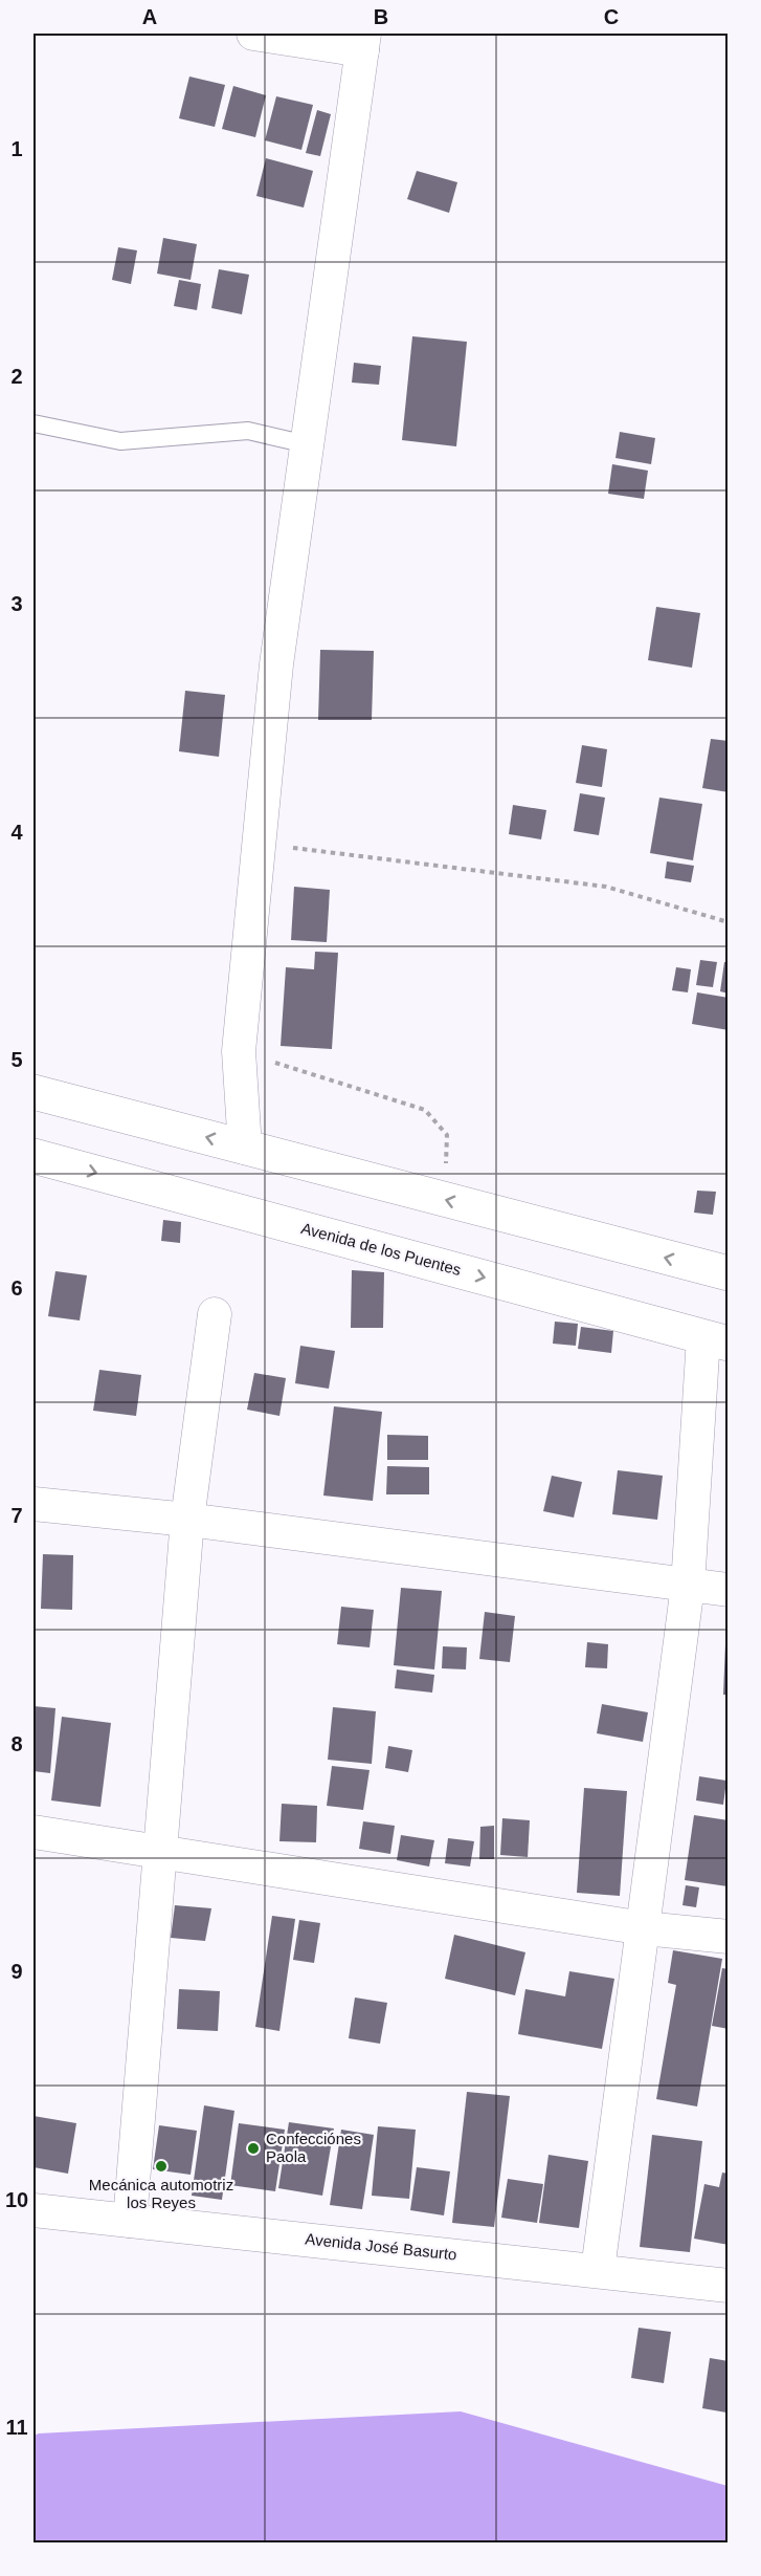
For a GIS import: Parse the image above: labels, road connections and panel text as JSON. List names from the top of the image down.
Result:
{
  "streets": {
    "main road": ["Avenida de los Puentes"],
    "street": ["Avenida José Basurto"]
  },
  "places": ["Confecciónes Paola", "Mecánica automotriz los Reyes"],
  "grid": {
    "columns": ["A", "B", "C"],
    "rows": [
      "1",
      "2",
      "3",
      "4",
      "5",
      "6",
      "7",
      "8",
      "9",
      "10",
      "11"
    ]
  }
}
